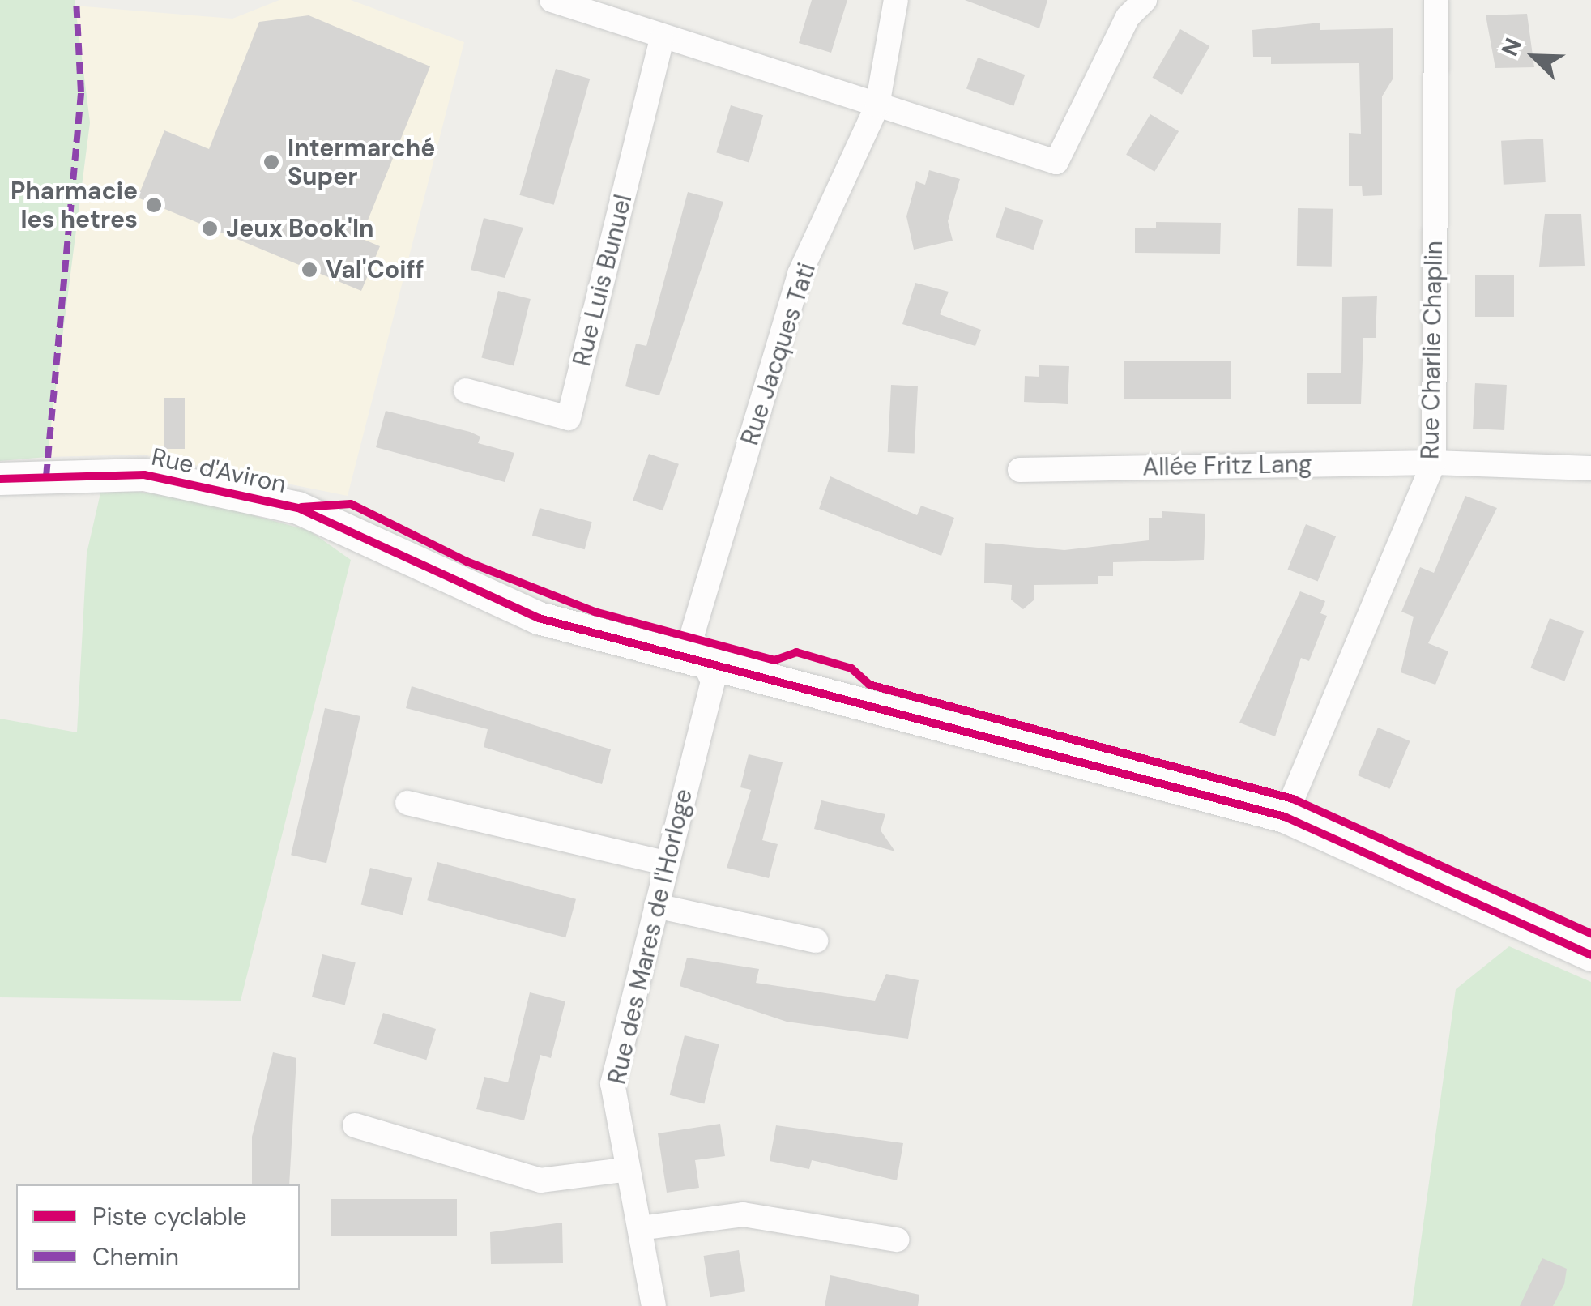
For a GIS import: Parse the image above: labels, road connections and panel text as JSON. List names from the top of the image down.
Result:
{
  "streets": {
    "street": [
      "Rue Luis Bunuel",
      "Rue Charlie Chaplin",
      "Rue Jacques Tati",
      "Allée Fritz Lang",
      "Rue d'Aviron",
      "Rue des Mares de l'Horloge"
    ]
  },
  "crossings": [
    ["Rue Charlie Chaplin", "Allée Fritz Lang"],
    ["Rue Charlie Chaplin", "Rue d'Aviron"],
    ["Rue Jacques Tati", "Rue d'Aviron"],
    ["Rue Jacques Tati", "Rue des Mares de l'Horloge"],
    ["Rue d'Aviron", "Rue des Mares de l'Horloge"]
  ],
  "places": [
    "Intermarché Super",
    "Pharmacie les hetres",
    "Jeux Book'In",
    "Val'Coiff"
  ],
  "legend": ["Piste cyclable", "Chemin"],
  "north": "top left"
}
